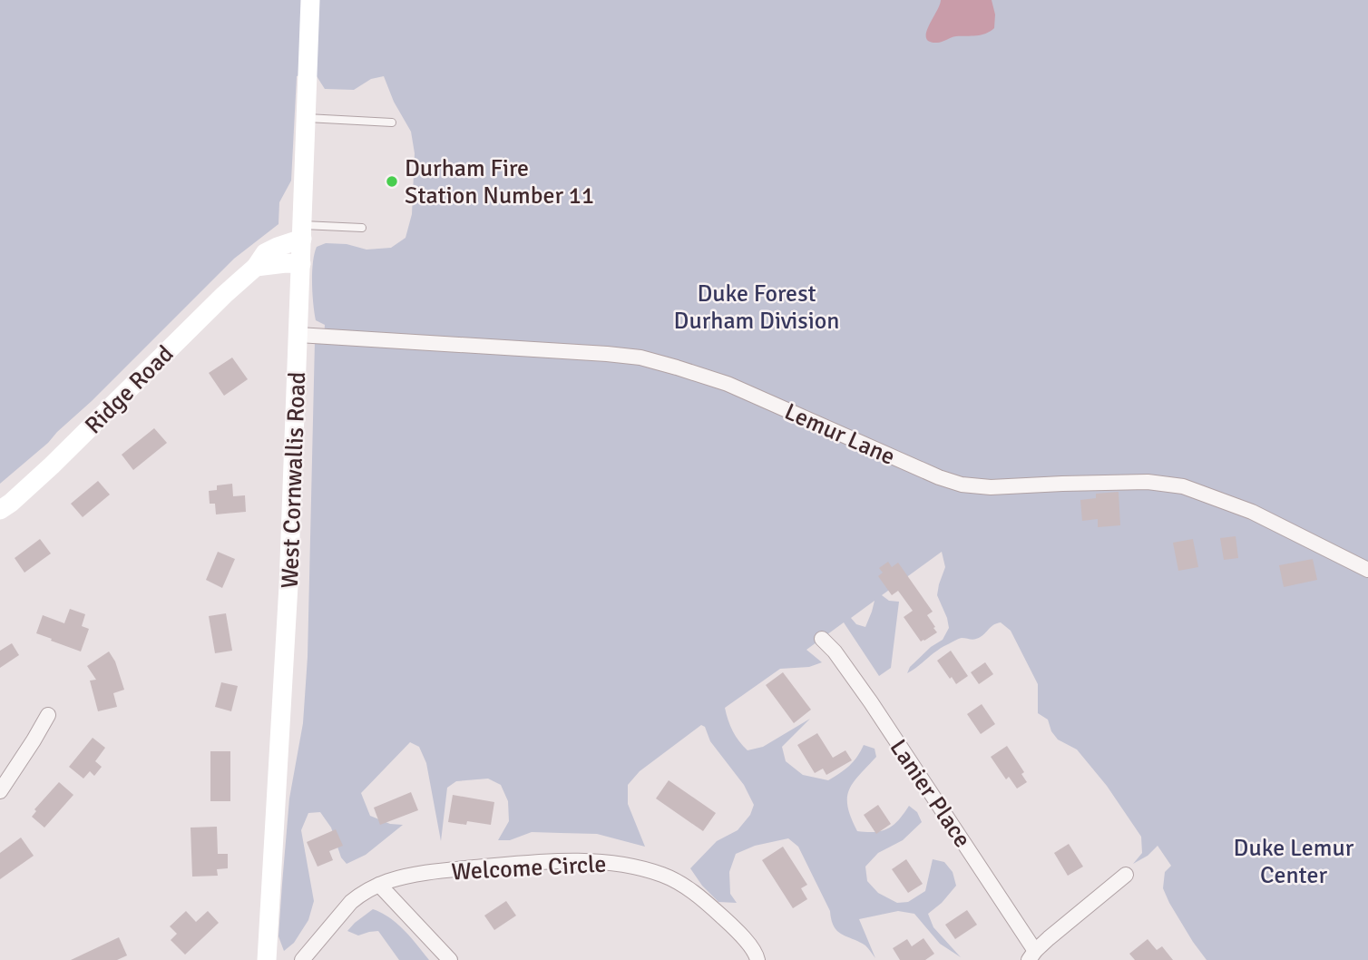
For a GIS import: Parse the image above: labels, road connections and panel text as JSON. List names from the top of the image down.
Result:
{
  "streets": {
    "street": [
      "Ridge Road",
      "Lemur Lane",
      "West Cornwallis Road",
      "Lanier Place",
      "Welcome Circle"
    ]
  },
  "crossings": [
    ["Ridge Road", "West Cornwallis Road"],
    ["Lemur Lane", "West Cornwallis Road"]
  ],
  "parks": ["Duke Forest Durham Division", "Duke Lemur Center"],
  "places": ["Durham Fire Station Number 11"]
}
